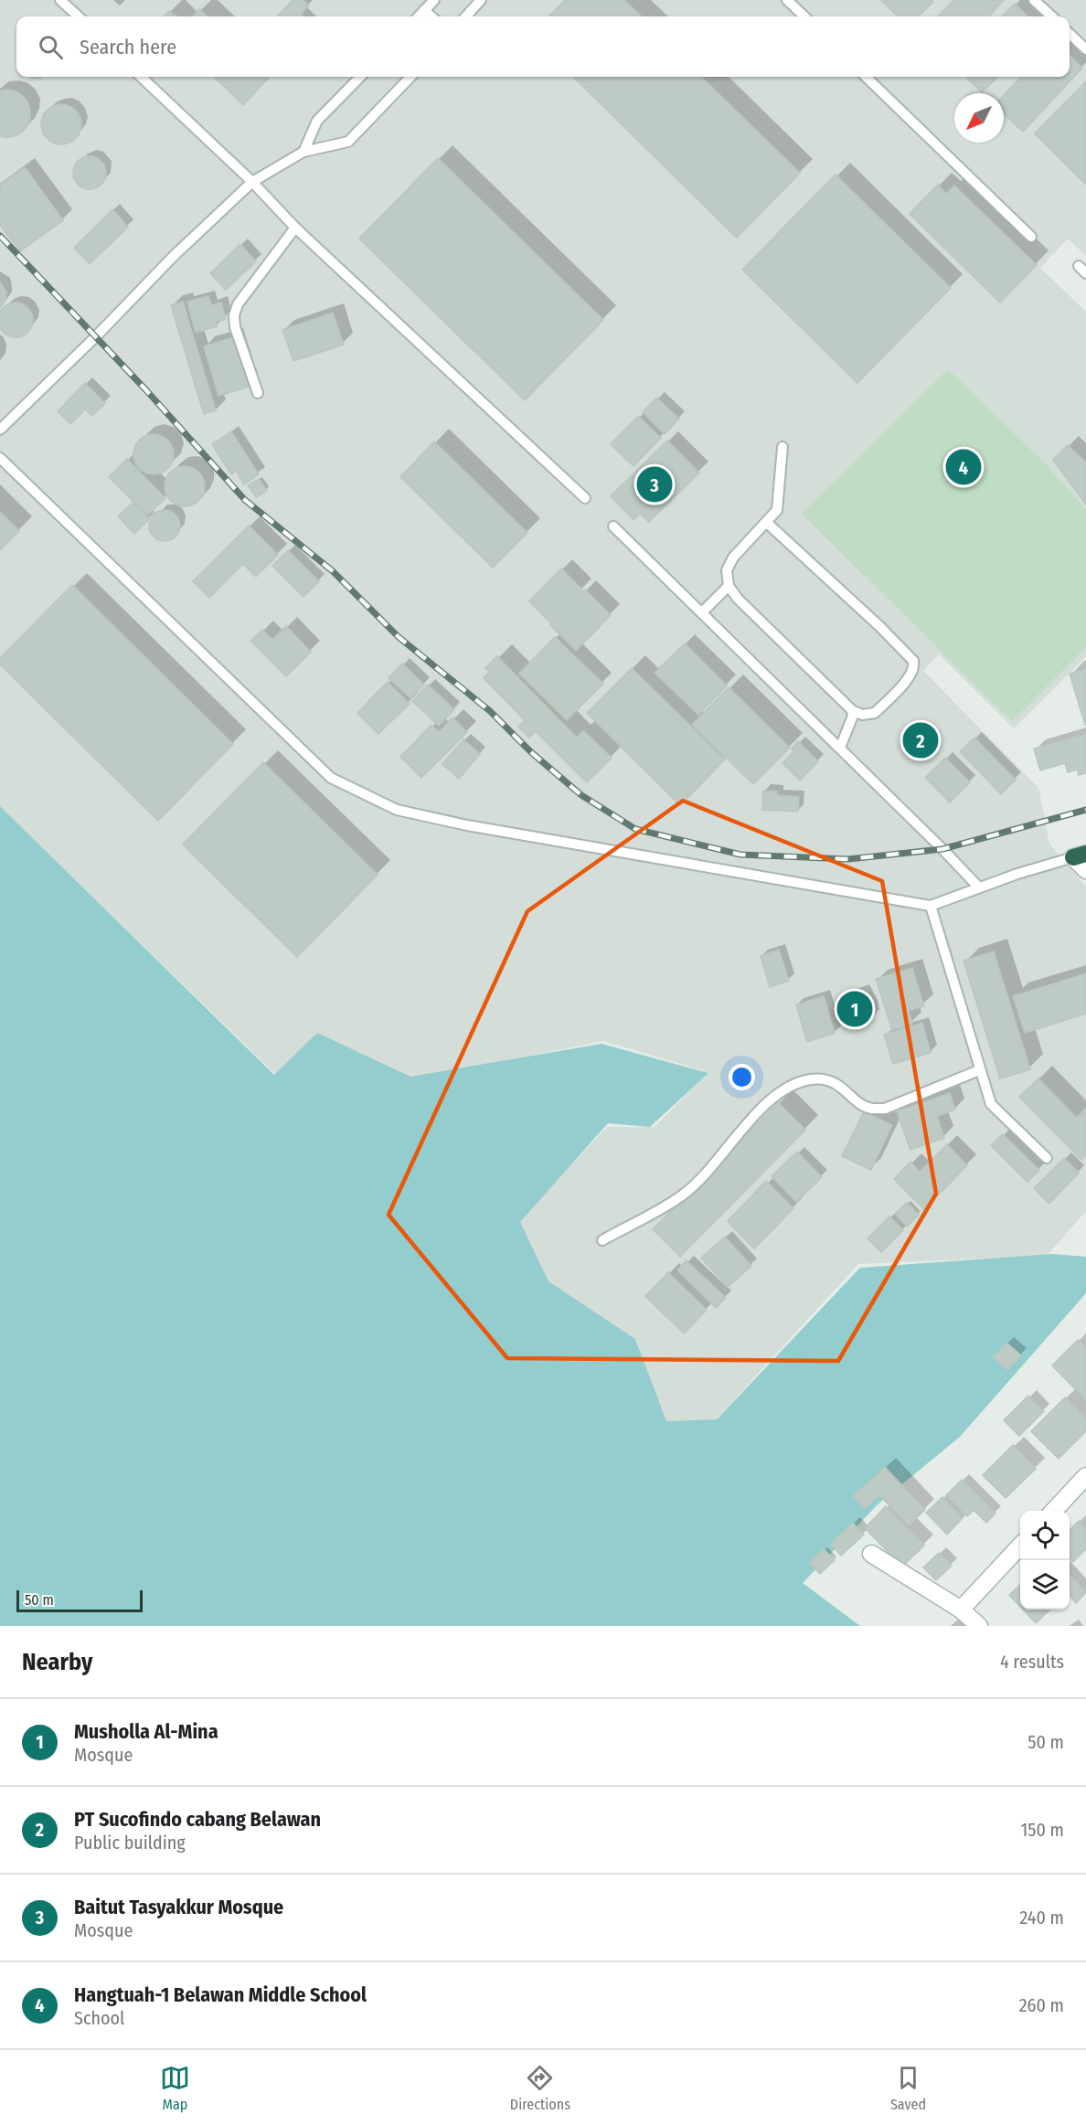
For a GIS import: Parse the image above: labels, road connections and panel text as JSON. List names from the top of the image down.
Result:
{
  "scale_bar": "50 m",
  "north": "bottom left",
  "page": {
    "search": "Search here",
    "pins": [
      "4",
      "3",
      "2",
      "1"
    ],
    "scale": "50 m",
    "heading": ["Nearby", "4 results"],
    "list": [
      {
        "mark": "1",
        "name": "Musholla Al-Mina",
        "note": "Mosque",
        "value": "50 m"
      },
      {
        "mark": "2",
        "name": "PT Sucofindo cabang Belawan",
        "note": "Public building",
        "value": "150 m"
      },
      {
        "mark": "3",
        "name": "Baitut Tasyakkur Mosque",
        "note": "Mosque",
        "value": "240 m"
      },
      {
        "mark": "4",
        "name": "Hangtuah-1 Belawan Middle School",
        "note": "School",
        "value": "260 m"
      }
    ],
    "nav": ["Map", "Directions", "Saved"]
  }
}
